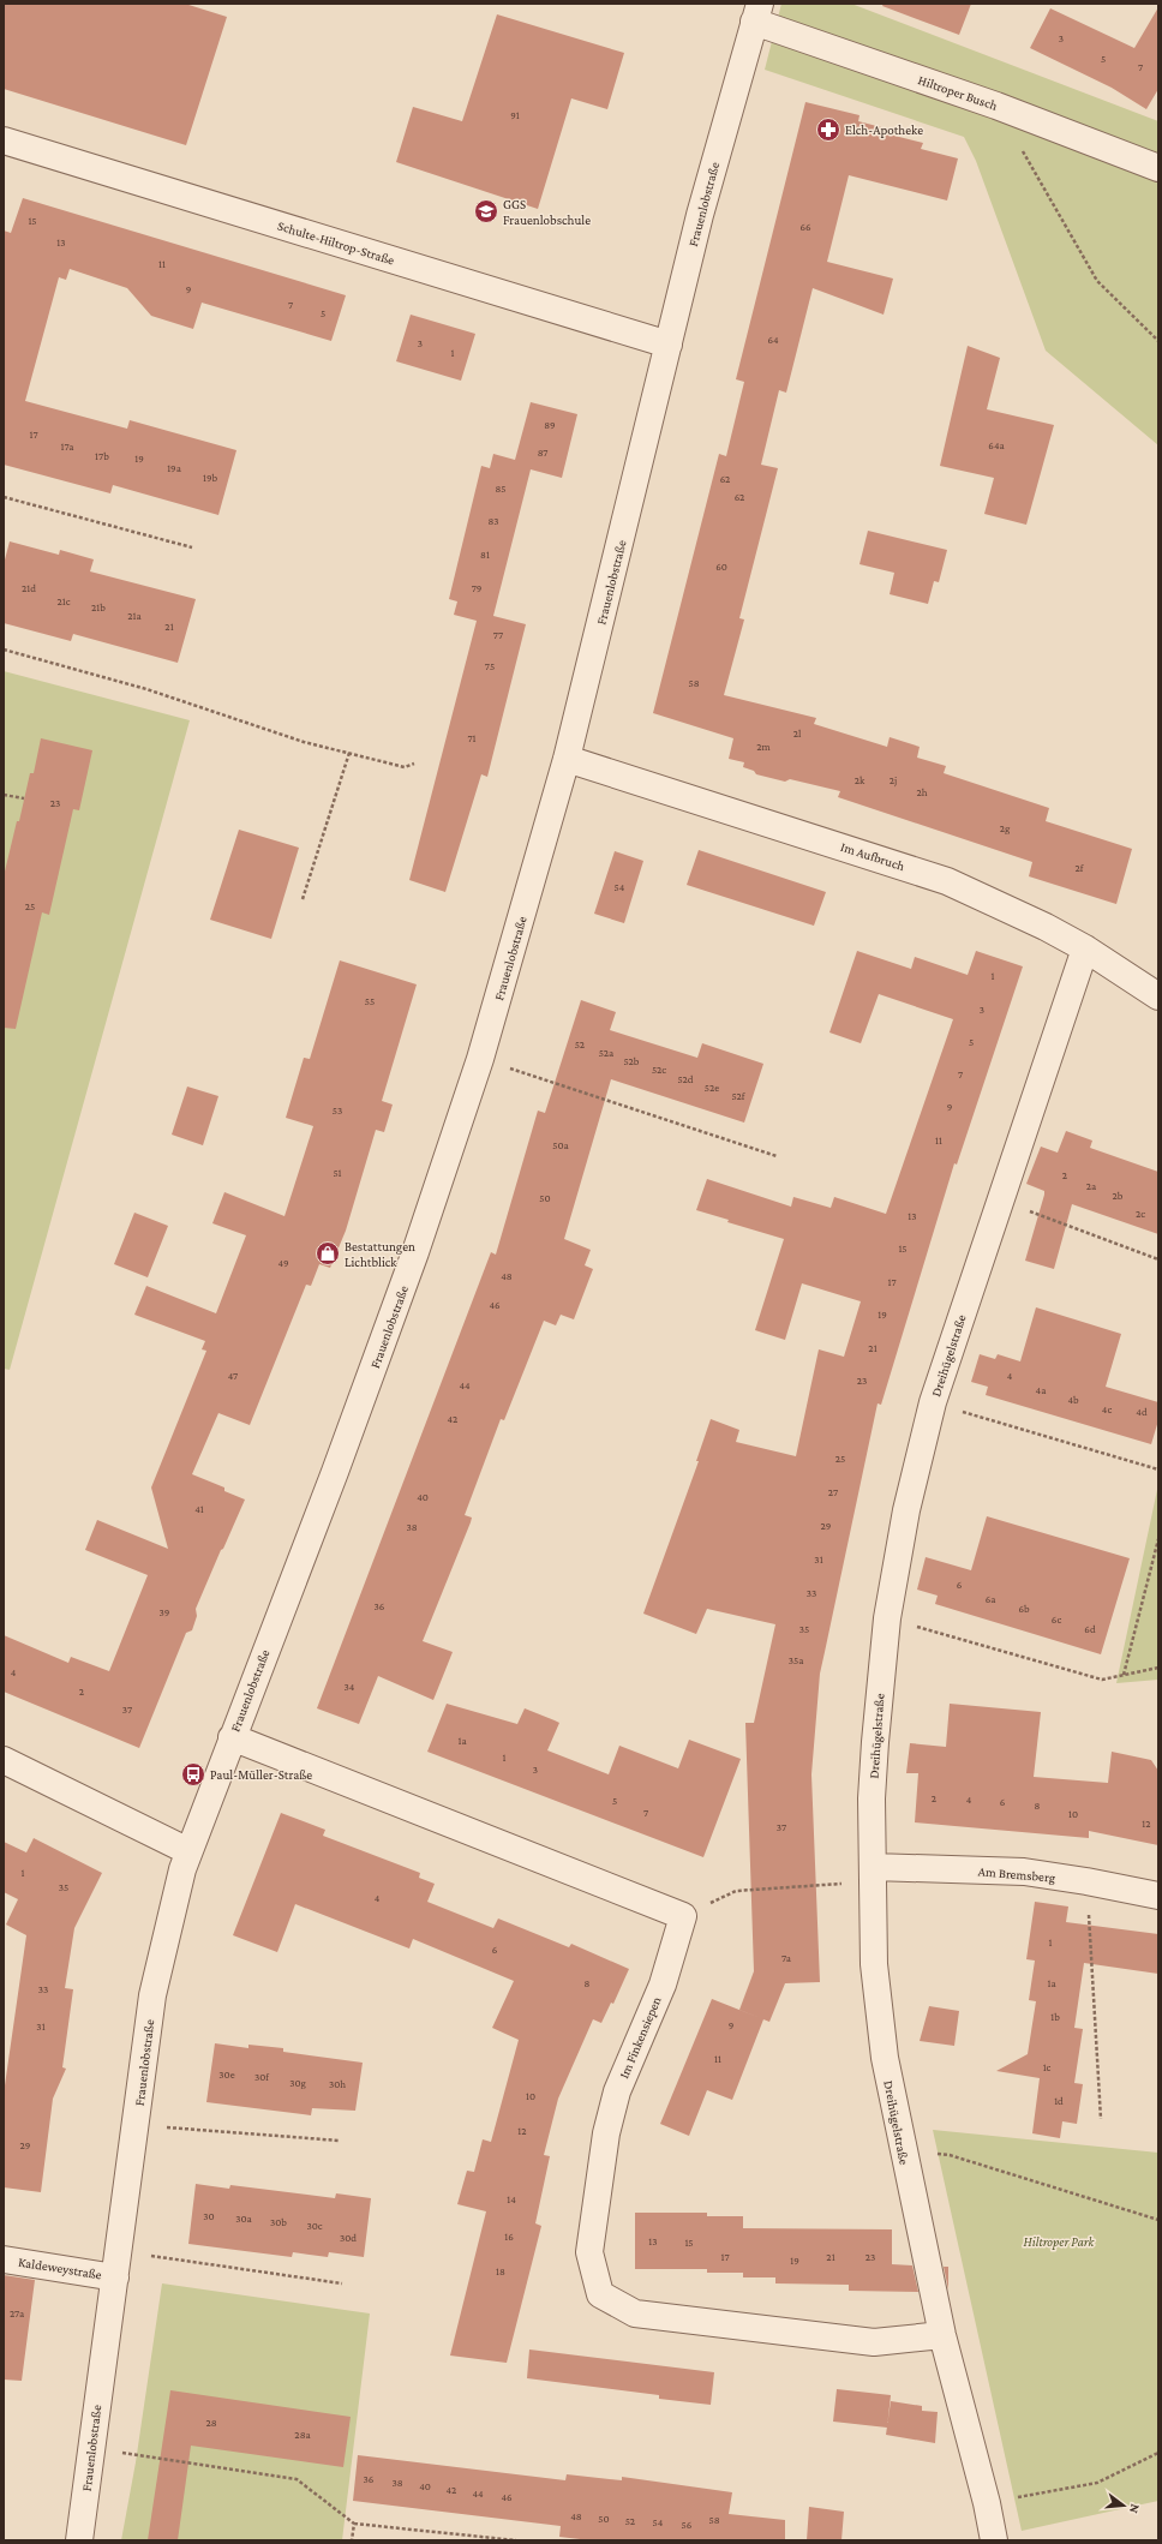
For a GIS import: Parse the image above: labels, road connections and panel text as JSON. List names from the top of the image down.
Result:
{
  "streets": {
    "street": [
      "Hiltroper Busch",
      "Frauenlobstraße",
      "Schulte-Hiltrop-Straße",
      "Im Aufbruch",
      "Dreihügelstraße",
      "Am Bremsberg",
      "Im Finkensiepen",
      "Kaldeweystraße"
    ]
  },
  "crossings": [
    ["Hiltroper Busch", "Frauenlobstraße"],
    ["Frauenlobstraße", "Schulte-Hiltrop-Straße"],
    ["Frauenlobstraße", "Im Aufbruch"],
    ["Frauenlobstraße", "Kaldeweystraße"],
    ["Im Aufbruch", "Dreihügelstraße"],
    ["Dreihügelstraße", "Am Bremsberg"],
    ["Dreihügelstraße", "Im Finkensiepen"]
  ],
  "parks": ["Hiltroper Park"],
  "places": {
    "pharmacy": ["Elch-Apotheke"],
    "school or university": ["GGS Frauenlobschule"],
    "shop": ["Bestattungen Lichtblick"],
    "bus stop": ["Paul-Müller-Straße"]
  },
  "house_numbers": [
    "3",
    "5",
    "7",
    "91",
    "15",
    "66",
    "13",
    "11",
    "9",
    "7",
    "5",
    "64",
    "3",
    "1",
    "89",
    "17",
    "64a",
    "17a",
    "87",
    "17b",
    "19",
    "19a",
    "19b",
    "62",
    "85",
    "62",
    "83",
    "81",
    "60",
    "21d",
    "79",
    "21c",
    "21b",
    "21a",
    "21",
    "77",
    "75",
    "58",
    "2l",
    "71",
    "2m",
    "2k",
    "2j",
    "2h",
    "23",
    "2g",
    "2f",
    "54",
    "25",
    "1",
    "55",
    "3",
    "5",
    "52",
    "52a",
    "52b",
    "52c",
    "7",
    "52d",
    "52e",
    "52f",
    "9",
    "53",
    "11",
    "50a",
    "51",
    "2",
    "2a",
    "2b",
    "50",
    "2c",
    "13",
    "15",
    "49",
    "48",
    "17",
    "46",
    "19",
    "21",
    "47",
    "4",
    "23",
    "44",
    "4a",
    "4b",
    "4c",
    "4d",
    "42",
    "25",
    "27",
    "40",
    "41",
    "29",
    "38",
    "31",
    "6",
    "33",
    "6a",
    "36",
    "6b",
    "39",
    "6c",
    "35",
    "6d",
    "35a",
    "4",
    "34",
    "2",
    "37",
    "1a",
    "1",
    "3",
    "2",
    "4",
    "5",
    "6",
    "8",
    "7",
    "10",
    "12",
    "37",
    "1",
    "35",
    "4",
    "1",
    "6",
    "7a",
    "8",
    "1a",
    "33",
    "1b",
    "9",
    "31",
    "11",
    "1c",
    "30e",
    "30f",
    "30g",
    "30h",
    "10",
    "1d",
    "12",
    "29",
    "14",
    "30",
    "30a",
    "30b",
    "30c",
    "16",
    "30d",
    "13",
    "15",
    "17",
    "21",
    "23",
    "19",
    "18",
    "27a",
    "28",
    "28a",
    "36",
    "38",
    "40",
    "42",
    "44",
    "46",
    "48",
    "50",
    "58",
    "52",
    "54",
    "56"
  ],
  "north": "right"
}
